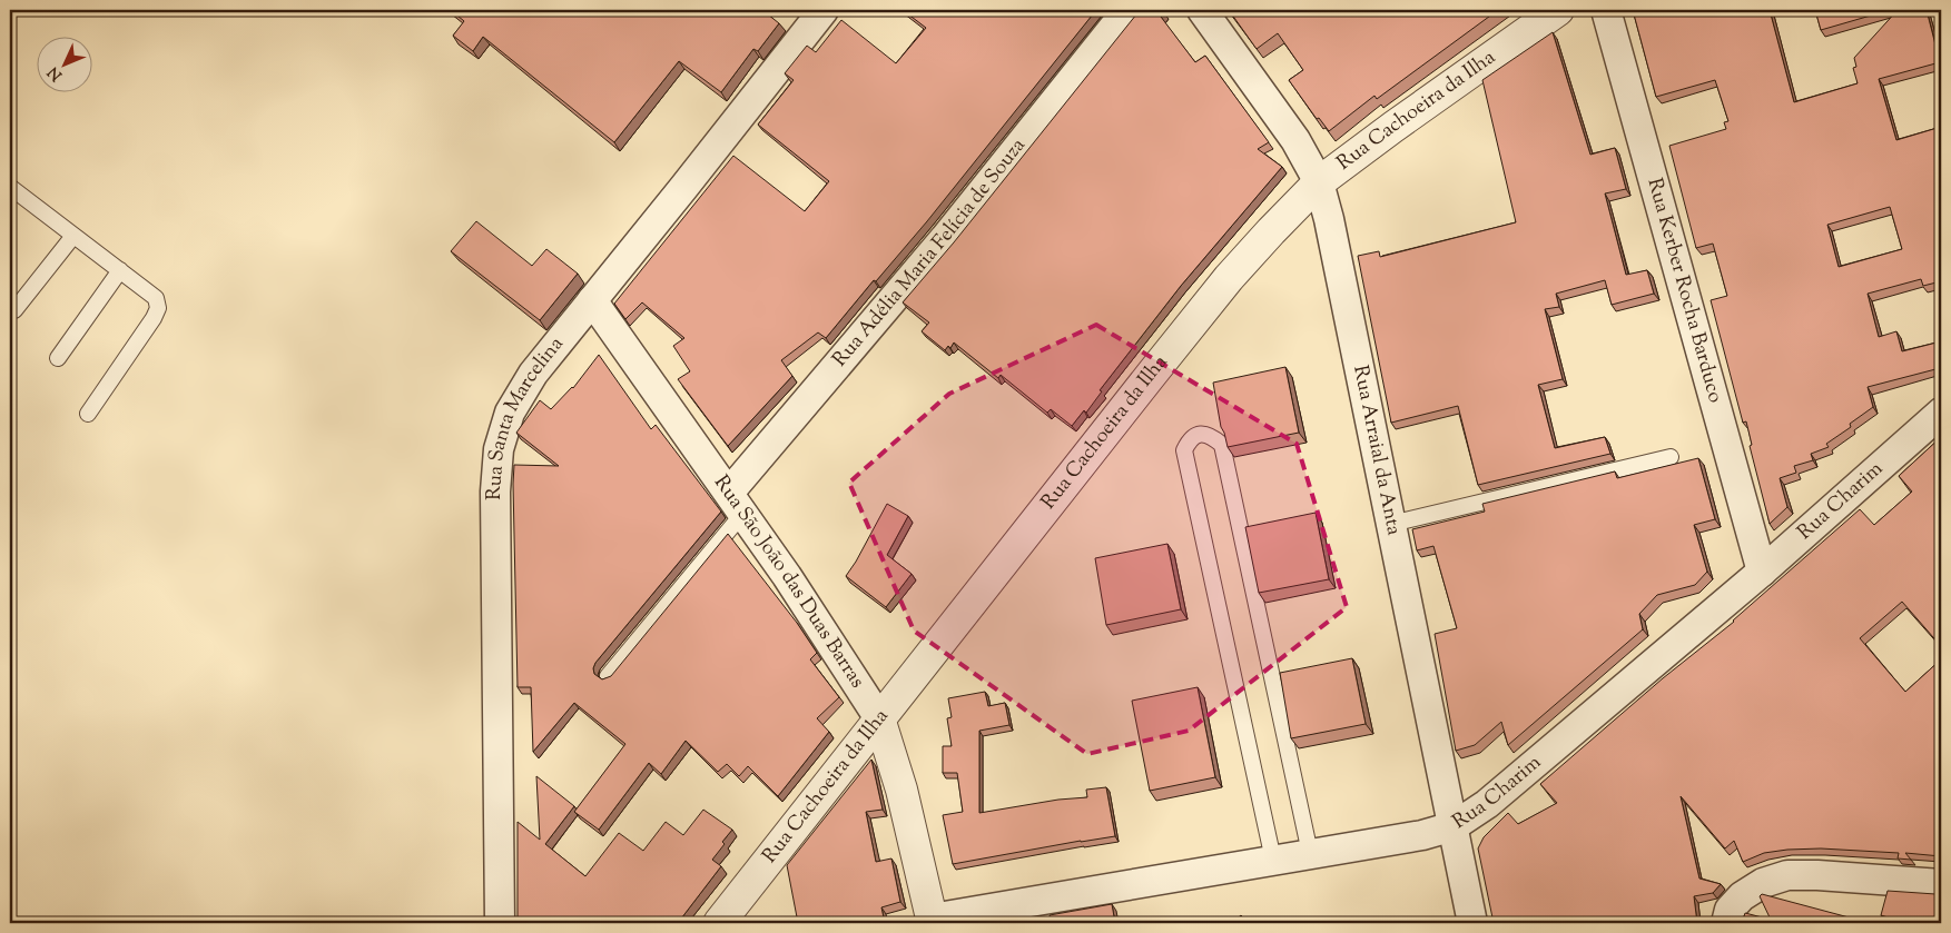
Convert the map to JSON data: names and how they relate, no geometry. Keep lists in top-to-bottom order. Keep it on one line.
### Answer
{"streets":{"street":["Rua Cachoeira da Ilha","Rua Adélia Maria Felícia de Souza","Rua Kerber Rocha Barduco","Rua Santa Marcelina","Rua Arraial da Anta","Rua Charim","Rua São João das Duas Barras"]},"crossings":[["Rua Cachoeira da Ilha","Rua Arraial da Anta"],["Rua Cachoeira da Ilha","Rua São João das Duas Barras"],["Rua Adélia Maria Felícia de Souza","Rua São João das Duas Barras"],["Rua Kerber Rocha Barduco","Rua Charim"],["Rua Santa Marcelina","Rua São João das Duas Barras"],["Rua Arraial da Anta","Rua Charim"],["Rua Charim","Rua São João das Duas Barras"]],"north":"bottom left"}
